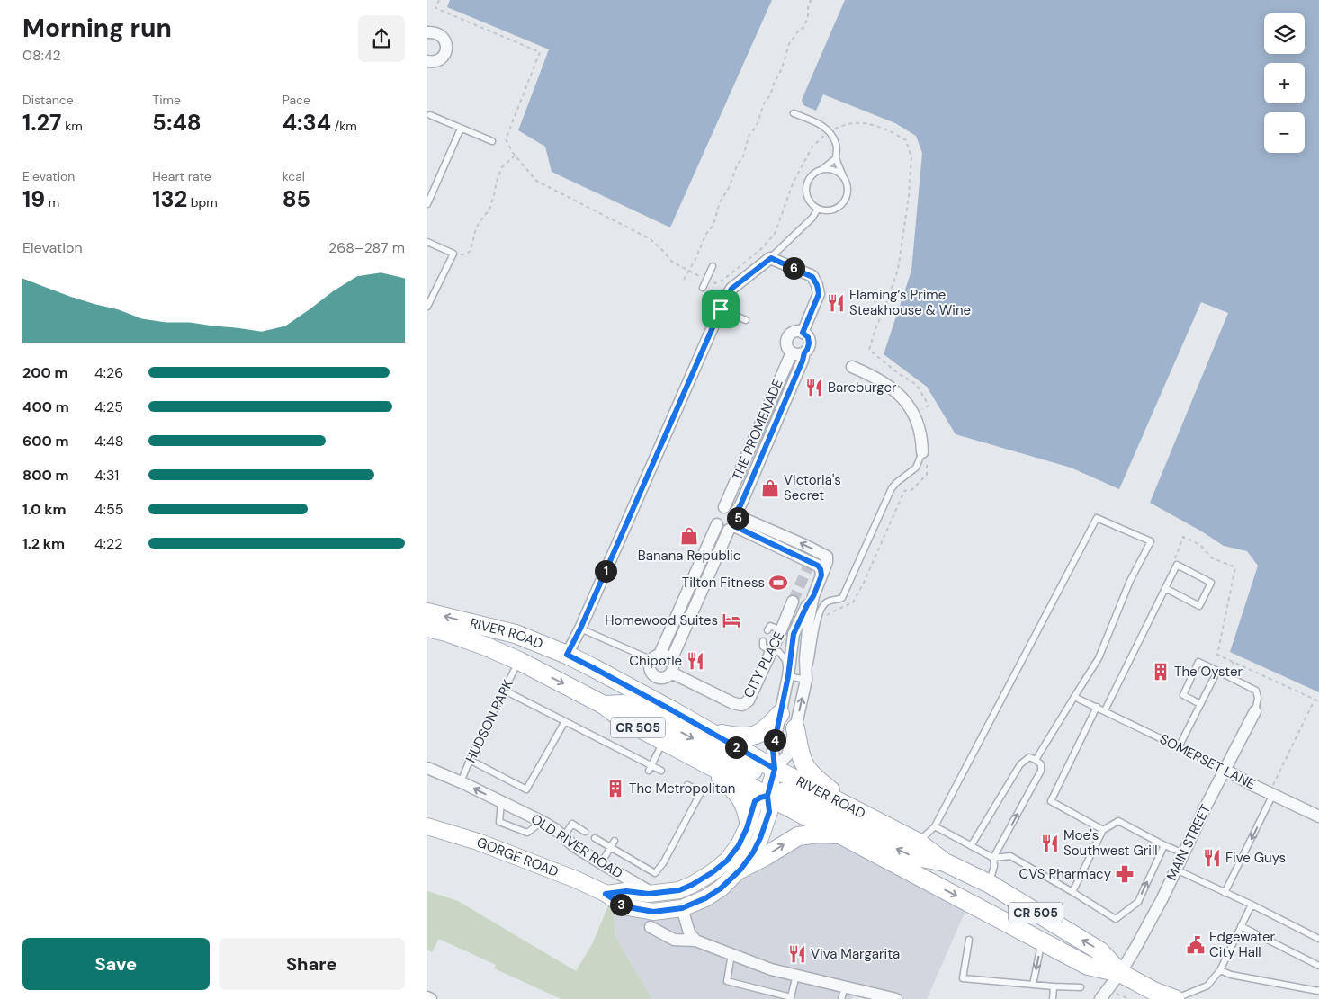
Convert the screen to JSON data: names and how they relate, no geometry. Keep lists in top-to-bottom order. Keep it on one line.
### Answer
{"streets":{"main road":["RIVER ROAD","CR 505","GORGE ROAD"],"street":["THE PROMENADE","CITY PLACE","SOMERSET LANE","MAIN STREET","OLD RIVER ROAD"],"lane":["HUDSON PARK"]},"crossings":[["THE PROMENADE","CITY PLACE"],["RIVER ROAD","CITY PLACE"],["RIVER ROAD","HUDSON PARK"],["RIVER ROAD","MAIN STREET"],["RIVER ROAD","GORGE ROAD"],["CITY PLACE","GORGE ROAD"],["HUDSON PARK","OLD RIVER ROAD"],["SOMERSET LANE","MAIN STREET"]],"places":{"restaurant":["Flaming’s Prime Steakhouse & Wine","Bareburger","Chipotle","Moe's Southwest Grill","Five Guys","Viva Margarita"],"shop":["Victoria's Secret","Banana Republic"],"sports":["Tilton Fitness"],"hotel":["Homewood Suites"],"building":["The Oyster","The Metropolitan"],"pharmacy":["CVS Pharmacy"],"public building":["Edgewater City Hall"]},"page":{"heading":["Morning run","08:42"],"map_buttons":["+","−"],"stats":[["Distance","1.27 km"],["Time","5:48"],["Pace","4:34 /km"],["Elevation","19 m"],["Heart rate","132 bpm"],["kcal","85"]],"chart":["Elevation","268–287 m"],"pins":["6","5","1","4","2","3"],"list":[{"name":"200 m","note":"4:26"},{"name":"400 m","note":"4:25"},{"name":"600 m","note":"4:48"},{"name":"800 m","note":"4:31"},{"name":"1.0 km","note":"4:55"},{"name":"1.2 km","note":"4:22"}],"buttons":["Save","Share"]}}
